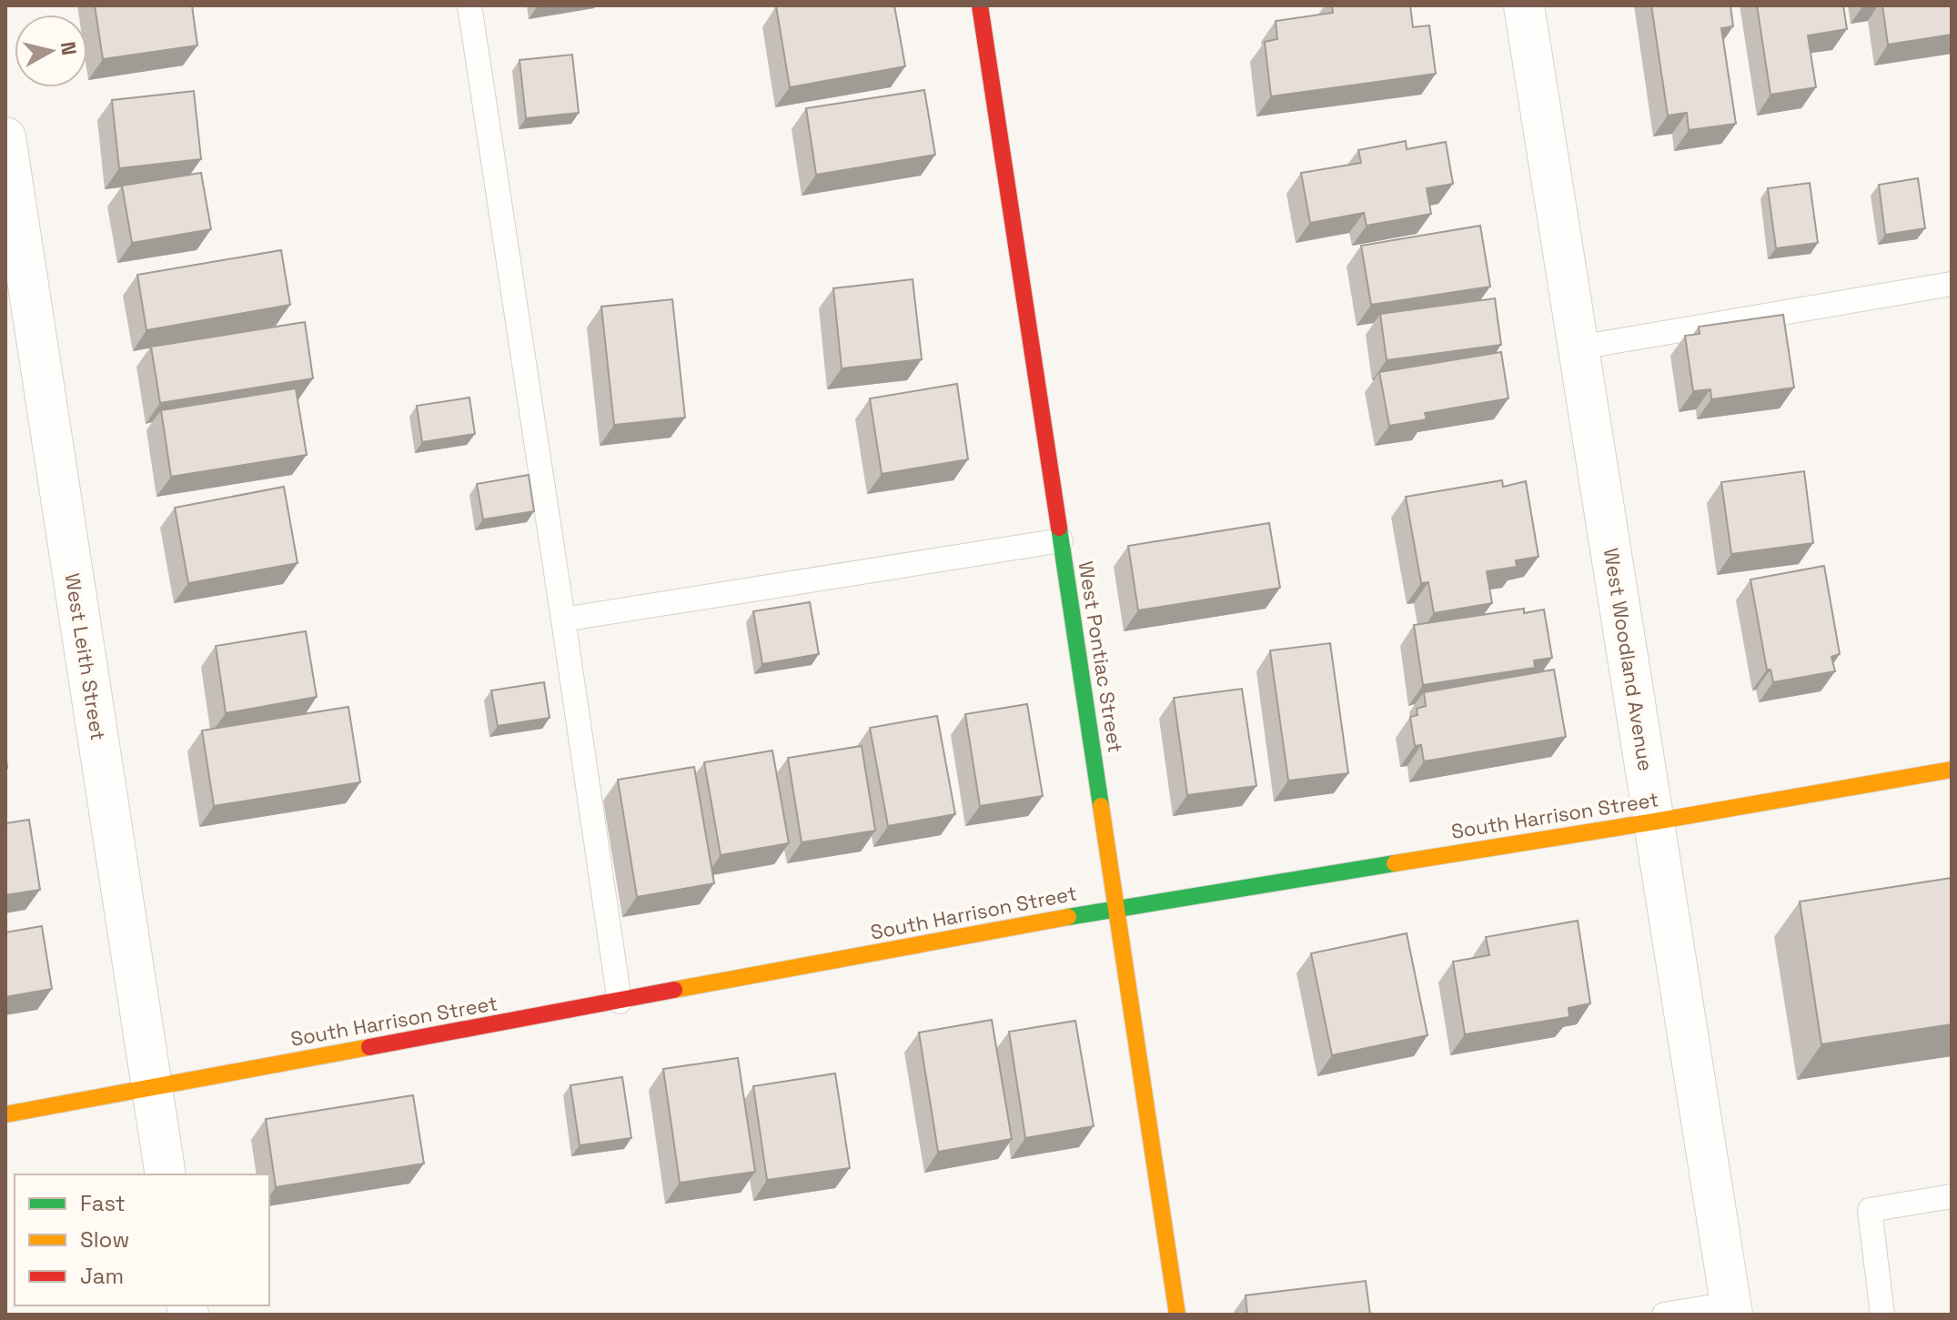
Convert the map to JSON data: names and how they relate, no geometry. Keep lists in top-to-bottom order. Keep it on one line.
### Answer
{"streets":{"street":["West Leith Street","West Pontiac Street","West Woodland Avenue","South Harrison Street"]},"crossings":[["West Leith Street","South Harrison Street"],["West Pontiac Street","South Harrison Street"],["West Woodland Avenue","South Harrison Street"]],"legend":["Fast","Slow","Jam"],"north":"right"}
